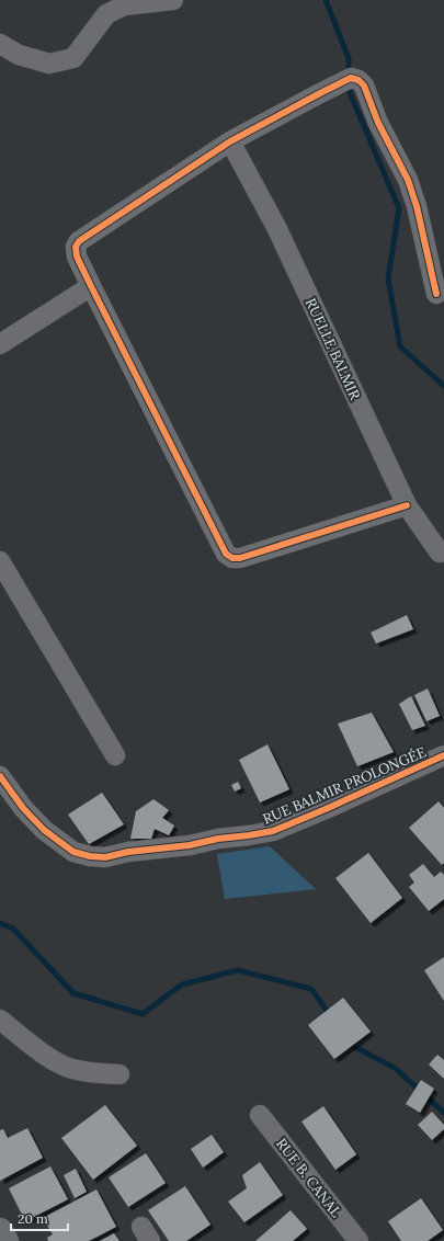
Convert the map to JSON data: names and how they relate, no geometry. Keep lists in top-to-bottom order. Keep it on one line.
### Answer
{"streets":{"street":["RUELLE BALMIR","RUE BALMIR PROLONGÉE","RUE B. CANAL"]},"scale_bar":"20 m"}
